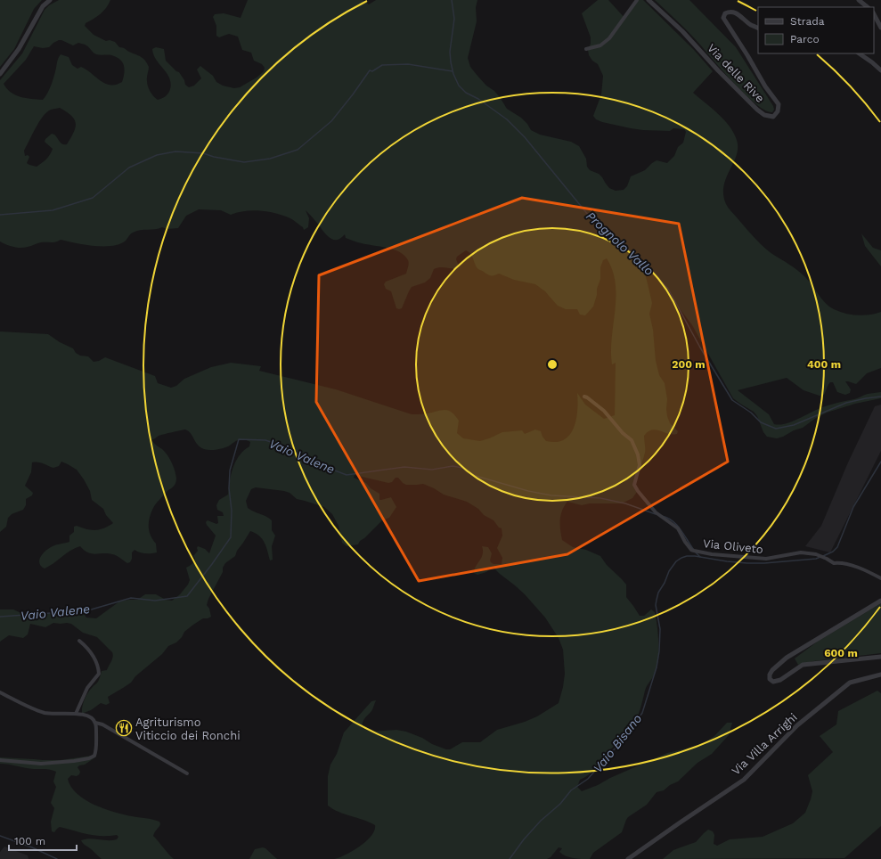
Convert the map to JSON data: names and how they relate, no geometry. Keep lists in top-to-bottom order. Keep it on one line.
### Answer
{"streets":{"street":["Via delle Rive","Via Oliveto","Via Villa Arrighi"]},"water":["Prognolo Vallo","Vaio Valene","Vaio Bisano"],"places":{"restaurant":["Agriturismo Viticcio dei Ronchi"]},"legend":["Strada","Parco"],"scale_bar":"100 m","rings":["200 m","400 m","600 m"]}
